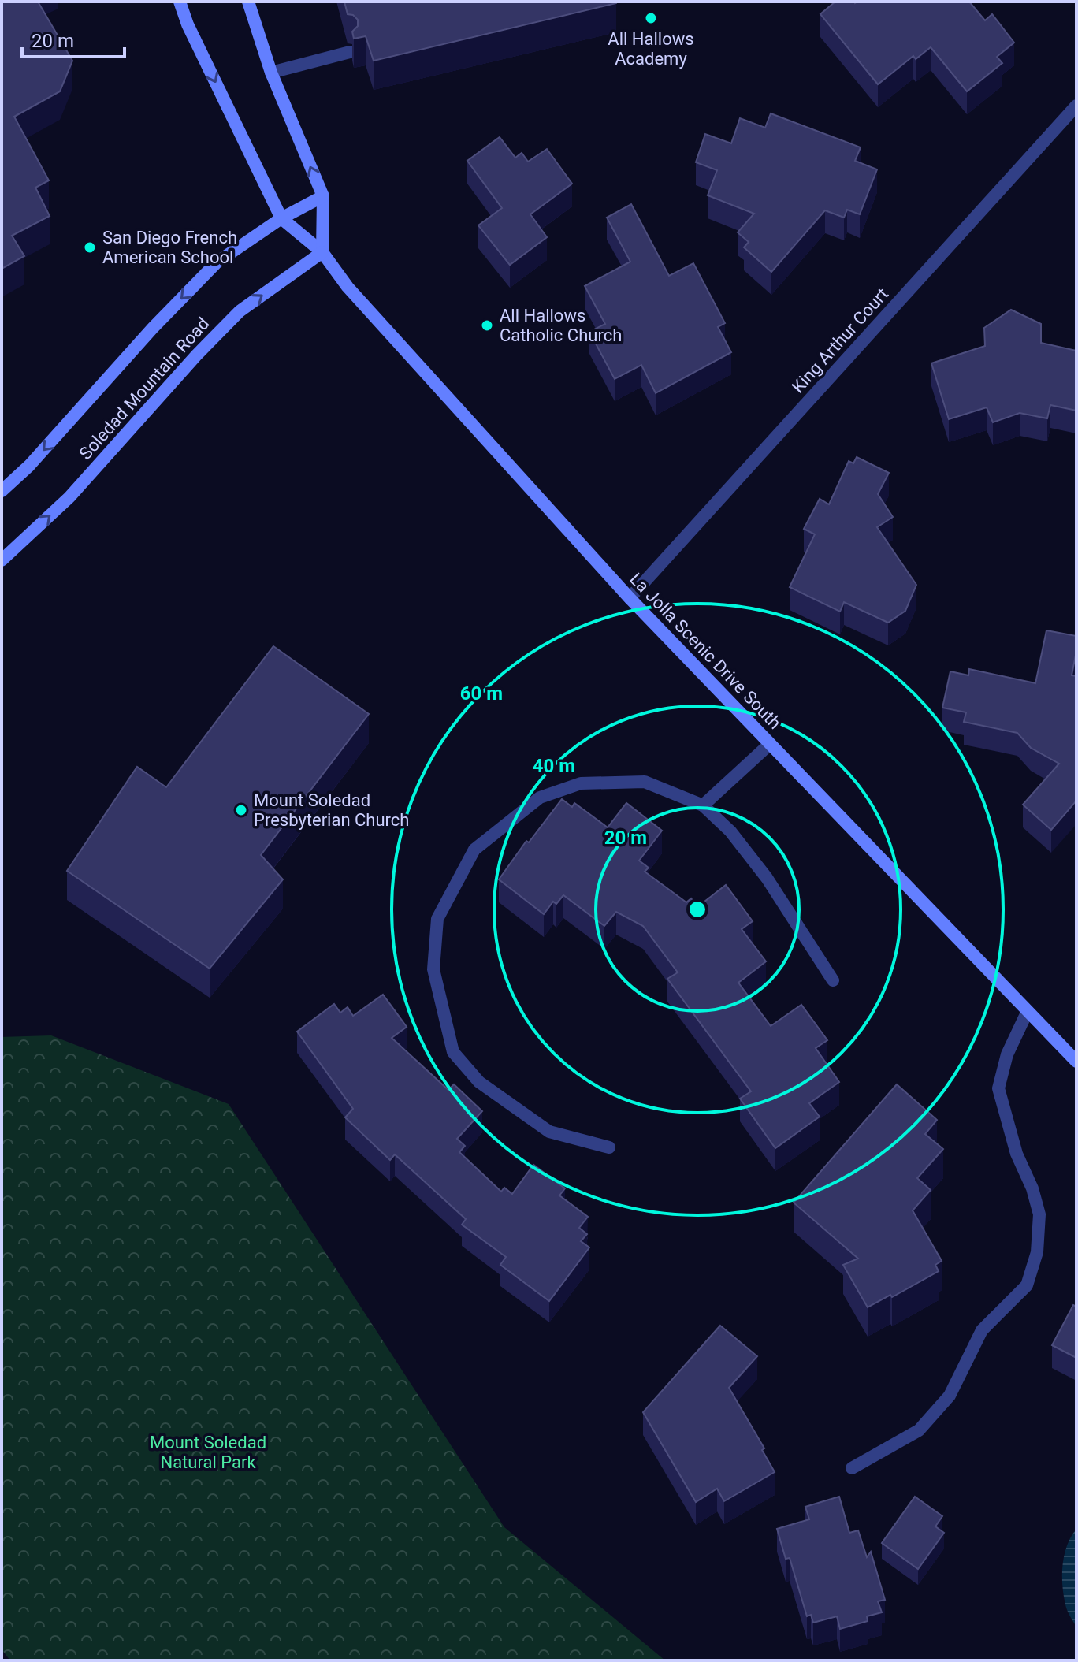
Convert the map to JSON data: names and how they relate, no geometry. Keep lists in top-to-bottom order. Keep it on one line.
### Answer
{"streets":{"main road":["Soledad Mountain Road","La Jolla Scenic Drive South"],"street":["King Arthur Court"]},"crossings":[["King Arthur Court","La Jolla Scenic Drive South"],["Soledad Mountain Road","La Jolla Scenic Drive South"]],"parks":["Mount Soledad Natural Park"],"places":["All Hallows Academy","San Diego French American School","All Hallows Catholic Church","Mount Soledad Presbyterian Church"],"scale_bar":"20 m","rings":["60 m","40 m","20 m"]}
